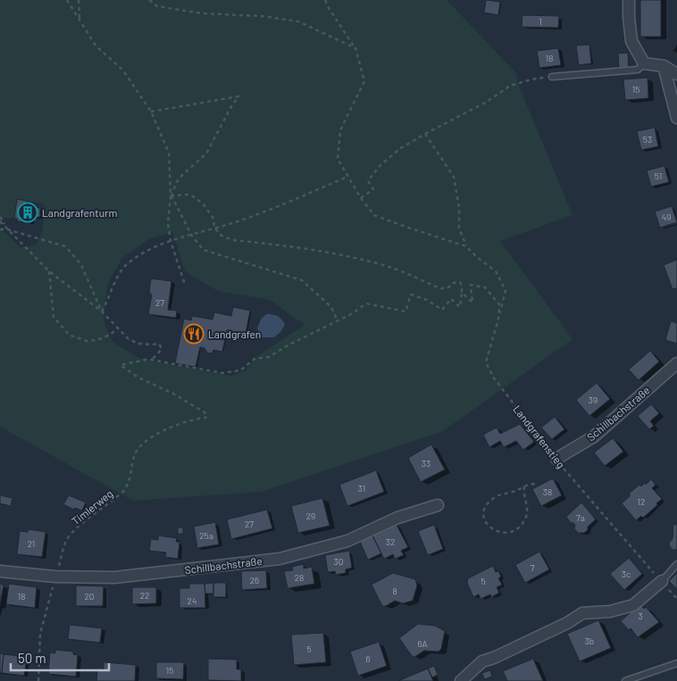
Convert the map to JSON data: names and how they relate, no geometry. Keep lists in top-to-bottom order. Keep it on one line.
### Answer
{"streets":{"street":["Schillbachstraße"],"path":["Landgrafenstieg","Timlerweg"]},"crossings":[["Schillbachstraße","Landgrafenstieg"],["Schillbachstraße","Timlerweg"]],"places":{"building":["Landgrafenturm"],"restaurant":["Landgrafen"]},"house_numbers":["1","18","15","53","51","49","27","39","33","31","38","12","29","7a","27","25a","32","21","30","7","3c","28","26","5","8","22","18","20","24","3","3b","6A","5","6","15"],"scale_bar":"50 m"}
